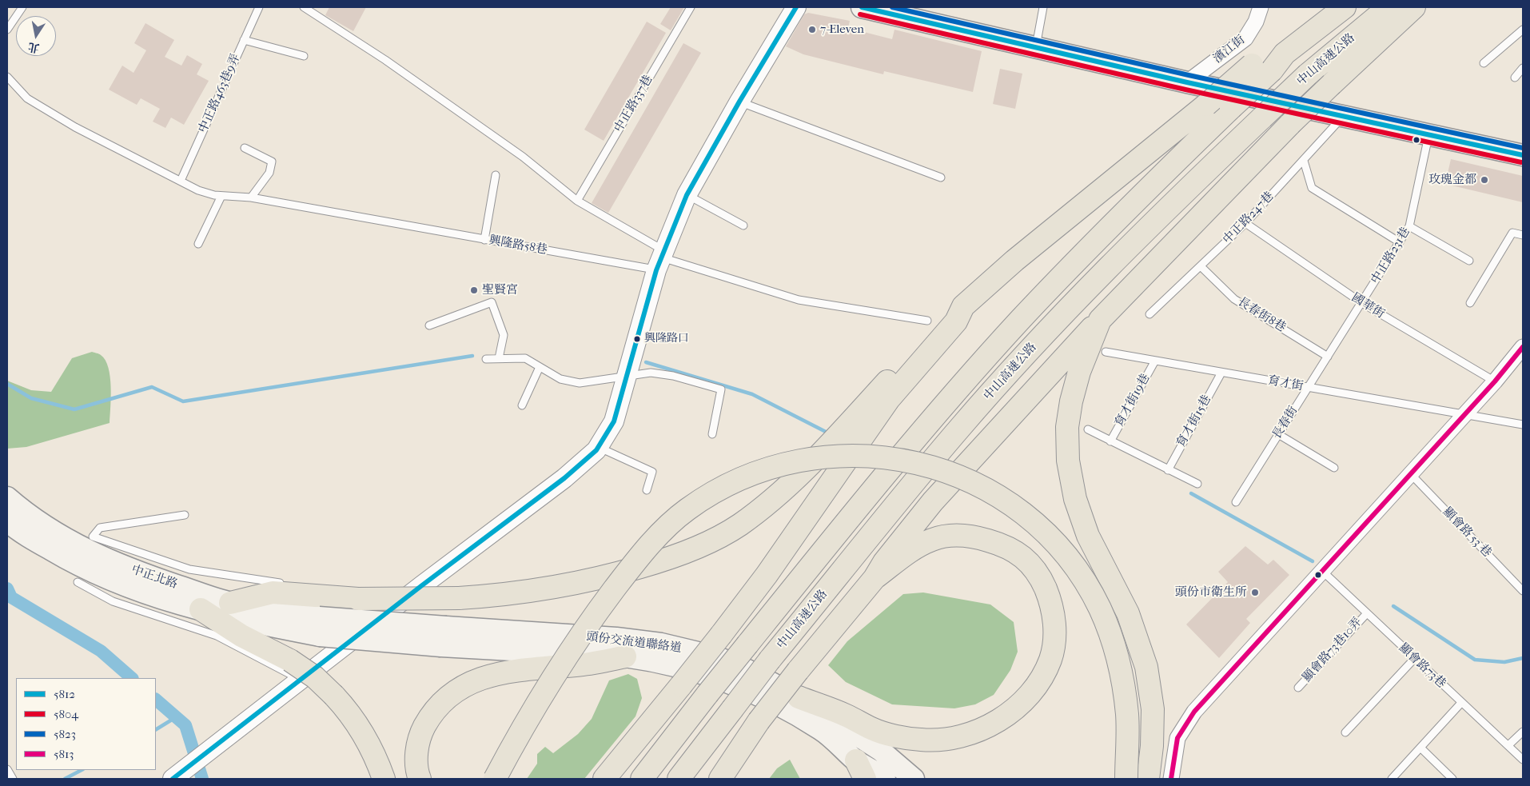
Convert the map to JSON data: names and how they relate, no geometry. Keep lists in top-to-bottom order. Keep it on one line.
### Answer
{"streets":{"highway":["中山高速公路"],"main road":["中正北路","頭份交流道聯絡道"],"street":["濱江街"],"lane":["中正路463巷9弄","中正路337巷","中正路247巷","興隆路58巷","中正路231巷","國華街","長春街8巷","育才街","育才街19巷","育才街15巷","長春街","顯會路 53 巷","顯會路73巷10弄","顯會路73巷"]},"crossings":[["中正路463巷9弄","興隆路58巷"],["中正路247巷","國華街"],["中正路247巷","長春街8巷"],["中正路231巷","國華街"],["中正路231巷","長春街"],["國華街","長春街"],["長春街8巷","長春街"],["育才街","育才街19巷"],["育才街","育才街15巷"],["育才街","長春街"],["中正北路","頭份交流道聯絡道"],["顯會路73巷10弄","顯會路73巷"]],"places":["7-Eleven","玫瑰金都","聖賢宮","興隆路口","頭份市衛生所"],"lines":["transit line 5812","transit line 5823","transit line 5804","transit line 5813"],"legend":["5812","5804","5823","5813"],"north":"bottom"}
